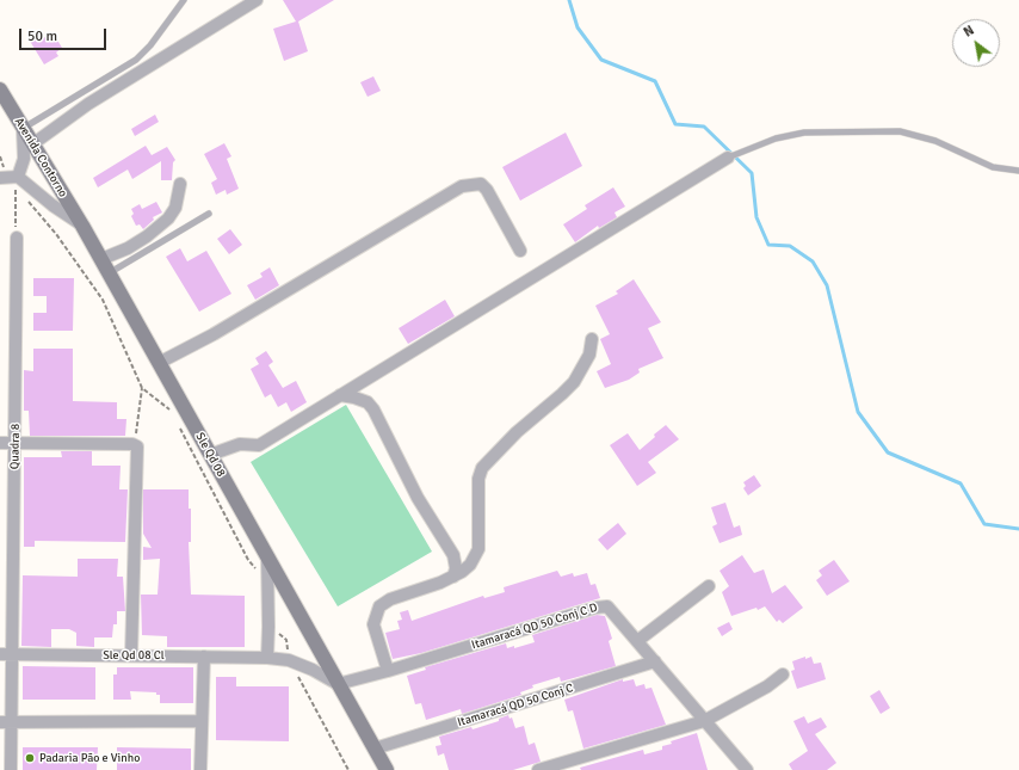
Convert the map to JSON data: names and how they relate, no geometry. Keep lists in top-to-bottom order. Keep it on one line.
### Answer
{"streets":{"street":["Avenida Contorno","Quadra 8","Sle Qd 08","Itamaracá QD 50 Conj C D","Sle Qd 08 Cl","Itamaracá QD 50 Conj C"]},"crossings":[["Avenida Contorno","Sle Qd 08"],["Quadra 8","Sle Qd 08 Cl"],["Sle Qd 08","Itamaracá QD 50 Conj C D"],["Itamaracá QD 50 Conj C D","Itamaracá QD 50 Conj C"]],"places":["Padaria Pão e Vinho"],"scale_bar":"50 m","north":"top left"}
